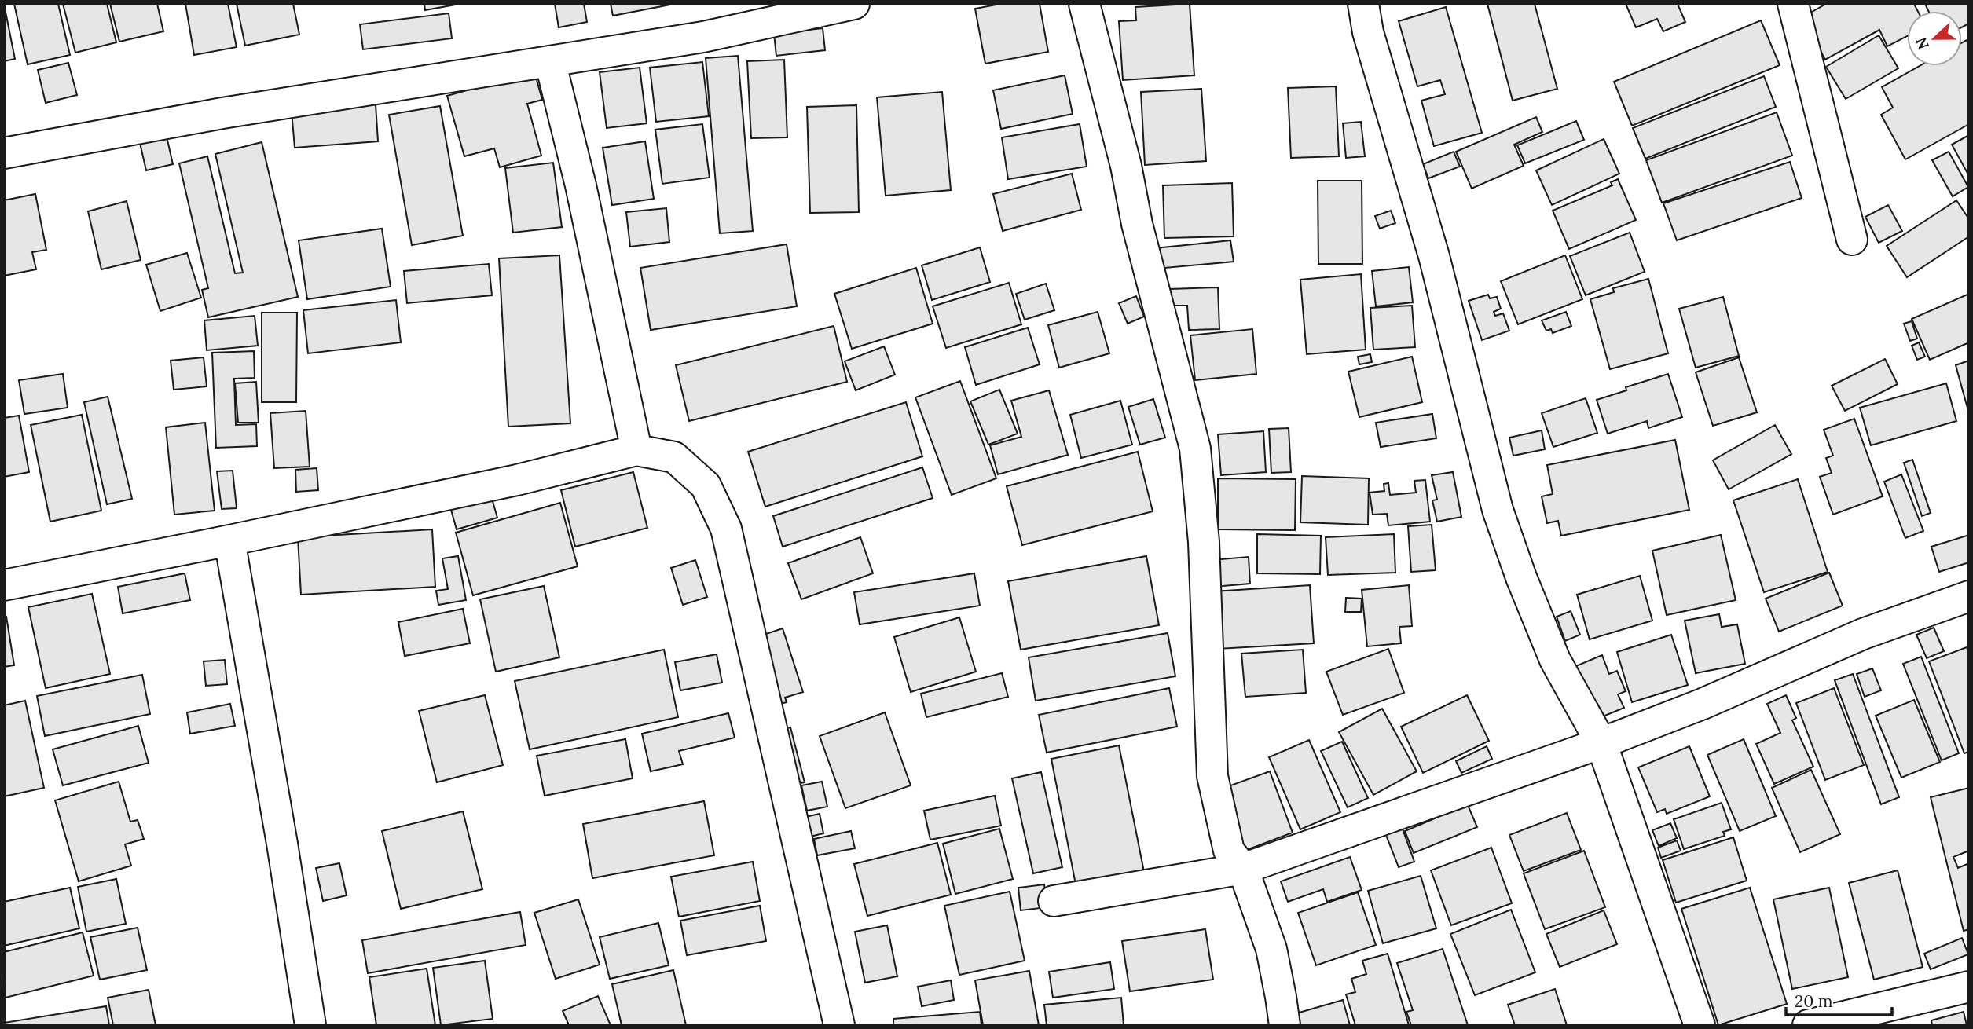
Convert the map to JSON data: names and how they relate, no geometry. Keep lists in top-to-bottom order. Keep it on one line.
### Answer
{"scale_bar":"20 m","north":"left"}
